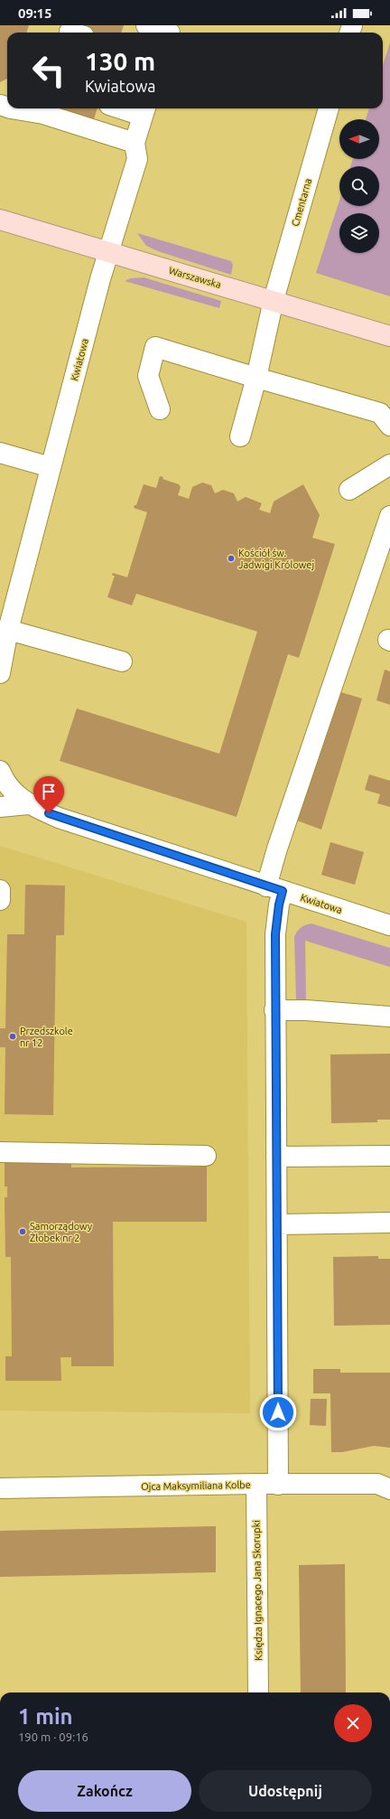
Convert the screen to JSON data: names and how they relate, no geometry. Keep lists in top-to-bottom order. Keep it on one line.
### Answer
{"streets":{"main road":["Warszawska"],"street":["Cmentarna","Kwiatowa","Ojca Maksymiliana Kolbe","Księdza Ignacego Jana Skorupki"]},"crossings":[["Cmentarna","Warszawska"],["Warszawska","Kwiatowa"],["Ojca Maksymiliana Kolbe","Księdza Ignacego Jana Skorupki"]],"places":["Kościół św. Jadwigi Królowej","Przedszkole nr 12","Samorządowy Żłobek nr 2"],"north":"left","page":{"status":"09:15","turn":["130 m","Kwiatowa"],"heading":["1 min","190 m · 09:16"],"buttons":["Zakończ","Udostępnij"]}}
